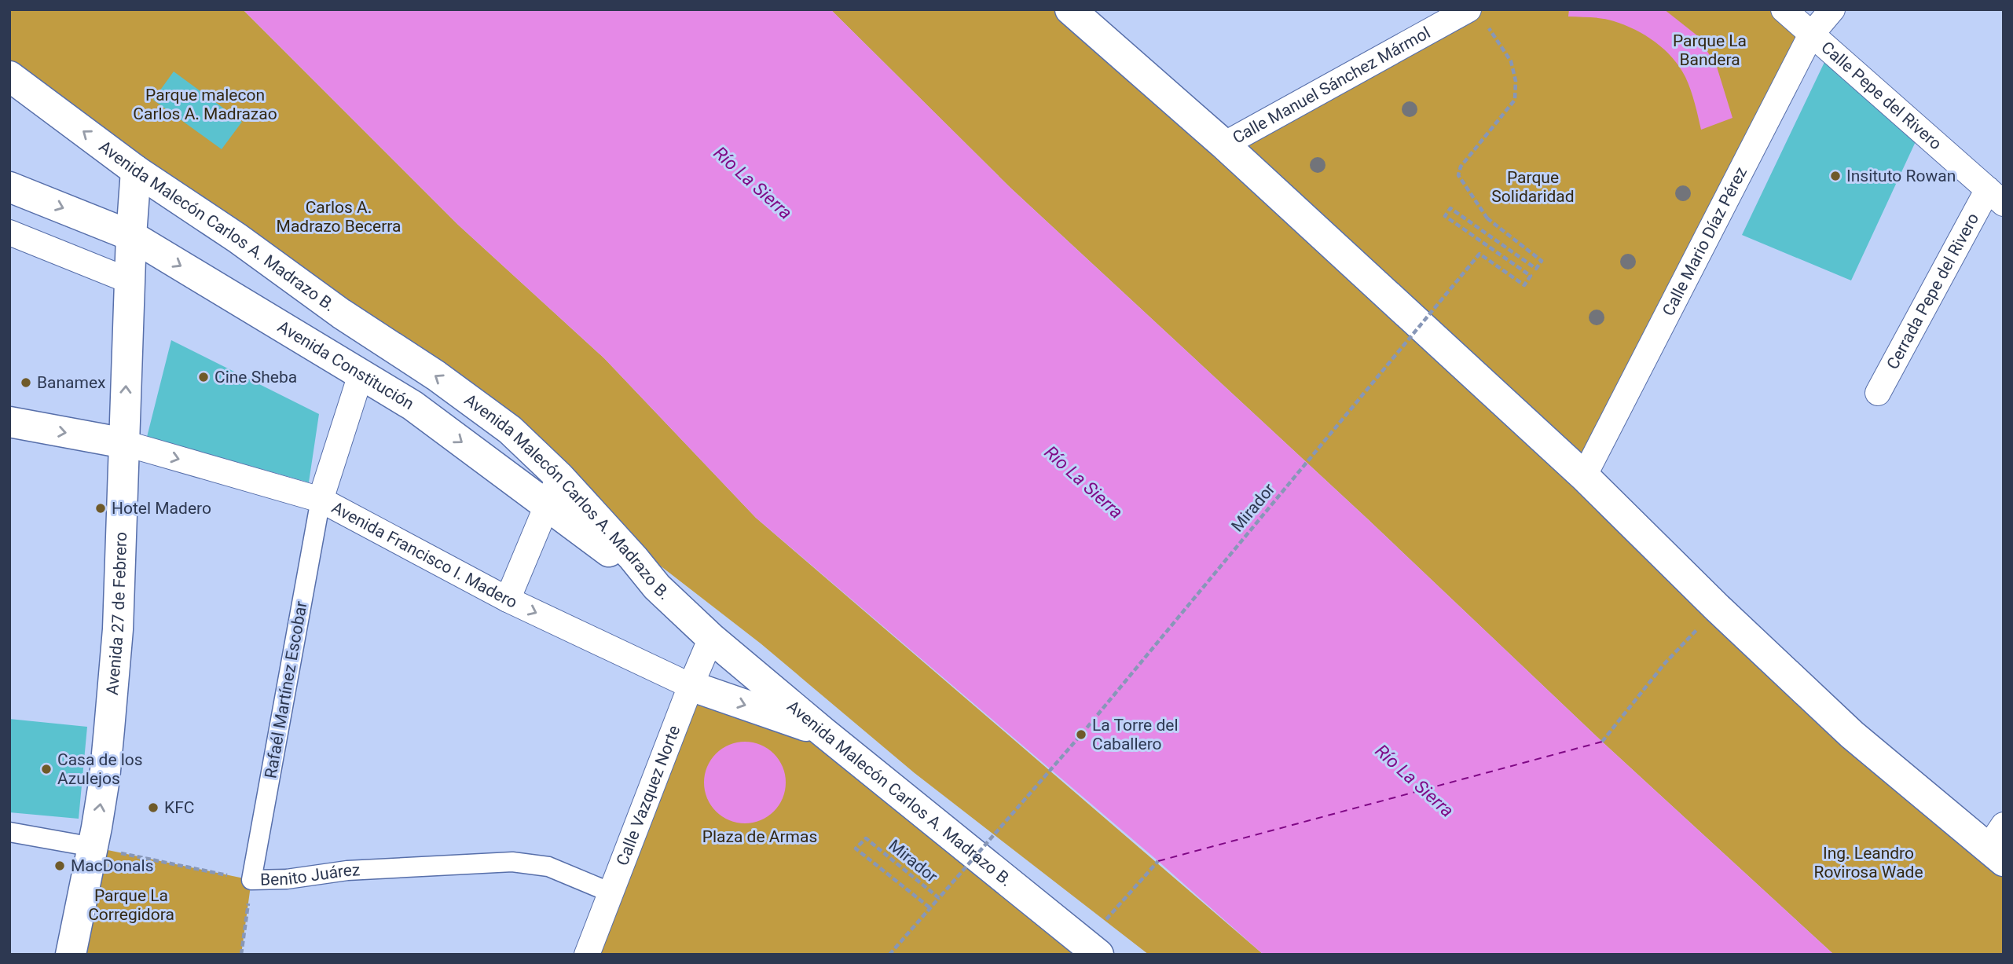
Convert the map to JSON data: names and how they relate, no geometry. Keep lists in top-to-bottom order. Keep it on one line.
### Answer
{"streets":{"main road":["Avenida Malecón Carlos A. Madrazo B.","Avenida Constitución","Avenida Francisco I. Madero","Avenida 27 de Febrero"],"street":["Calle Manuel Sánchez Mármol","Calle Pepe del Rivero","Calle Mario Díaz Pérez","Cerrada Pepe del Rivero","Rafaél Martínez Escobar","Calle Vazquez Norte","Benito Juárez"],"path":["Mirador"]},"crossings":[["Calle Pepe del Rivero","Calle Mario Díaz Pérez"],["Calle Pepe del Rivero","Cerrada Pepe del Rivero"],["Avenida Malecón Carlos A. Madrazo B.","Avenida Constitución"],["Avenida Malecón Carlos A. Madrazo B.","Avenida Francisco I. Madero"],["Avenida Malecón Carlos A. Madrazo B.","Avenida 27 de Febrero"],["Avenida Malecón Carlos A. Madrazo B.","Calle Vazquez Norte"],["Avenida Constitución","Avenida 27 de Febrero"],["Avenida Francisco I. Madero","Avenida 27 de Febrero"],["Avenida Francisco I. Madero","Rafaél Martínez Escobar"],["Avenida Francisco I. Madero","Calle Vazquez Norte"],["Avenida 27 de Febrero","Benito Juárez"],["Rafaél Martínez Escobar","Benito Juárez"],["Calle Vazquez Norte","Benito Juárez"]],"one_way":["Avenida Malecón Carlos A. Madrazo B.","Avenida Constitución","Avenida Francisco I. Madero","Avenida 27 de Febrero"],"water":["Río La Sierra"],"parks":["Parque La Bandera","Parque malecon Carlos A. Madrazao","Parque Solidaridad","Carlos A. Madrazo Becerra","Plaza de Armas","Ing. Leandro Rovirosa Wade","Parque La Corregidora"],"places":["Insituto Rowan","Cine Sheba","Banamex","Hotel Madero","La Torre del Caballero","Casa de los Azulejos","KFC","MacDonals"]}
